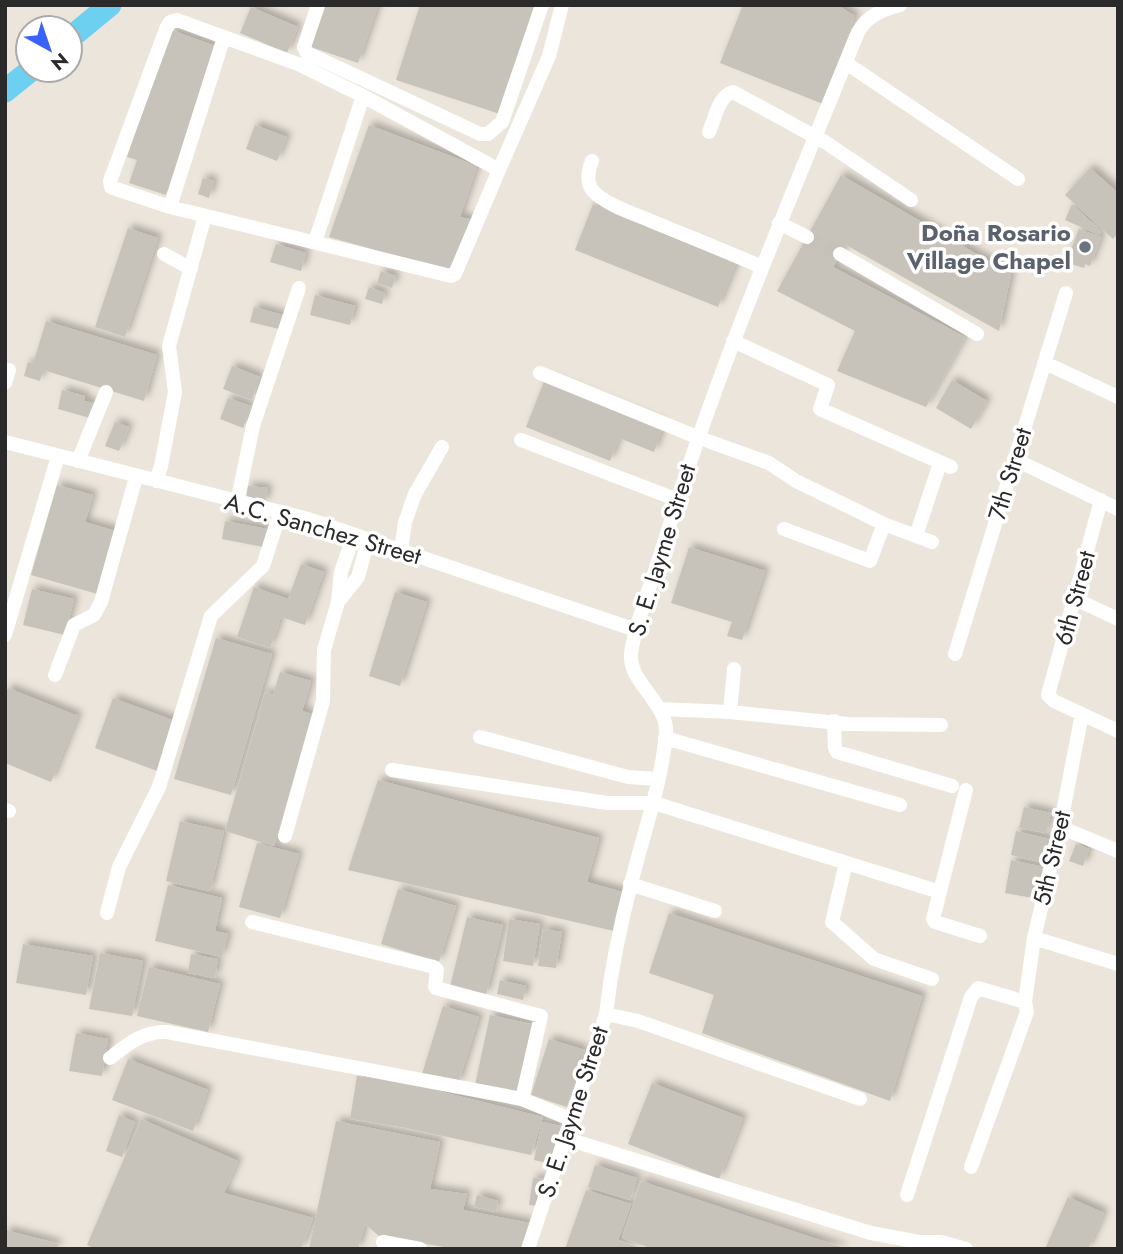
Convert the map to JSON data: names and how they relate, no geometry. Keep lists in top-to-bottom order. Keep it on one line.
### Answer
{"streets":{"street":["7th Street","A.C. Sanchez Street","S. E. Jayme Street","6th Street","5th Street"]},"crossings":[["A.C. Sanchez Street","S. E. Jayme Street"],["6th Street","5th Street"]],"places":["Doña Rosario Village Chapel"],"north":"bottom right"}
